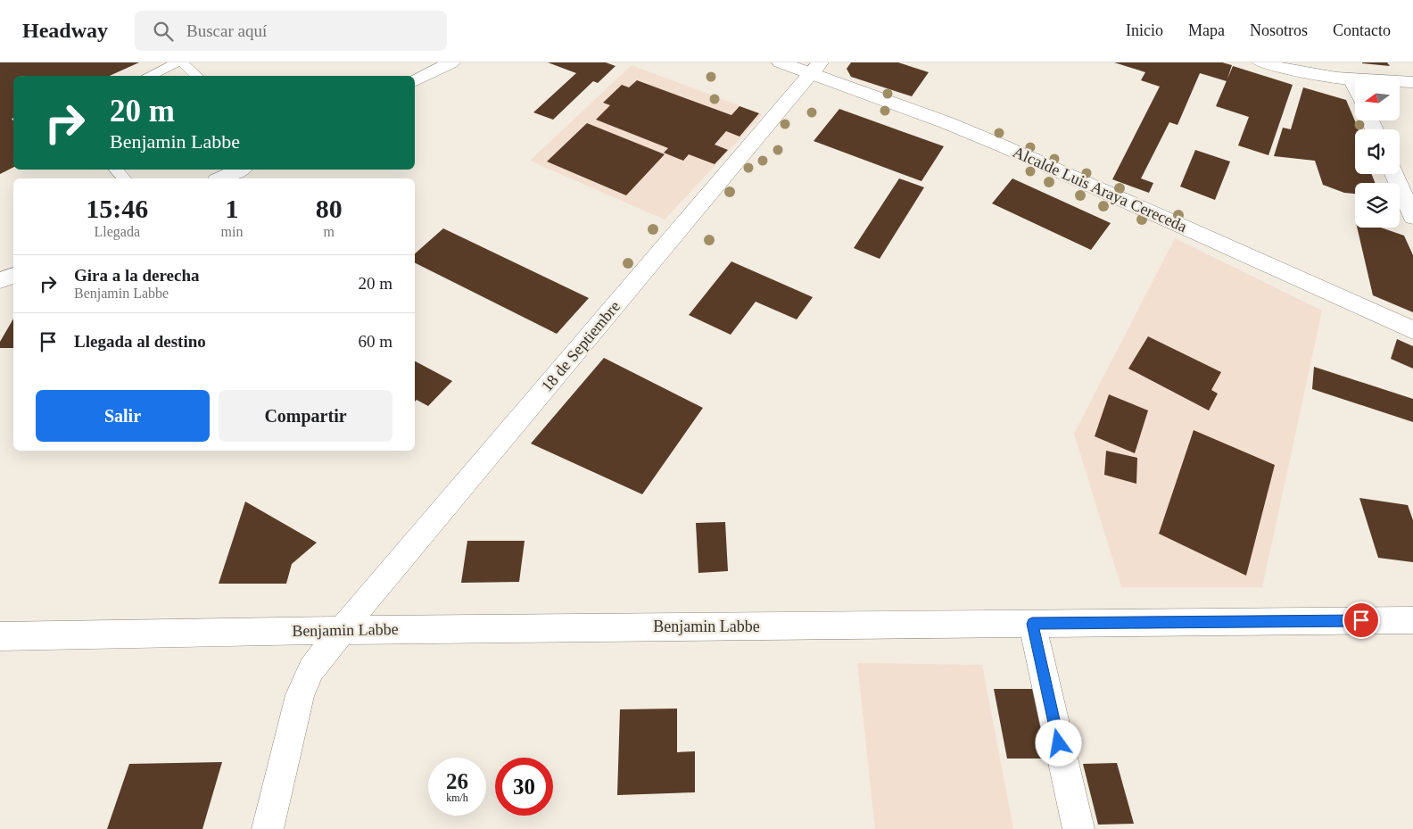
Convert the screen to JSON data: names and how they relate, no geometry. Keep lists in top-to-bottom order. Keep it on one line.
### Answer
{"streets":{"street":["Alcalde Luis Araya Cereceda","18 de Septiembre","Benjamin Labbe"]},"crossings":[["Alcalde Luis Araya Cereceda","18 de Septiembre"],["18 de Septiembre","Benjamin Labbe"]],"north":"left","page":{"header":"Headway","search":"Buscar aquí","nav":["Inicio","Mapa","Nosotros","Contacto"],"turn":["20 m","Benjamin Labbe"],"eta":["15:46","Llegada","1","min","80","m"],"list":[{"name":"Gira a la derecha","note":"Benjamin Labbe","value":"20 m"},{"name":"Llegada al destino","value":"60 m"}],"buttons":["Salir","Compartir"],"speed":"26 km/h","limit":"30"}}
